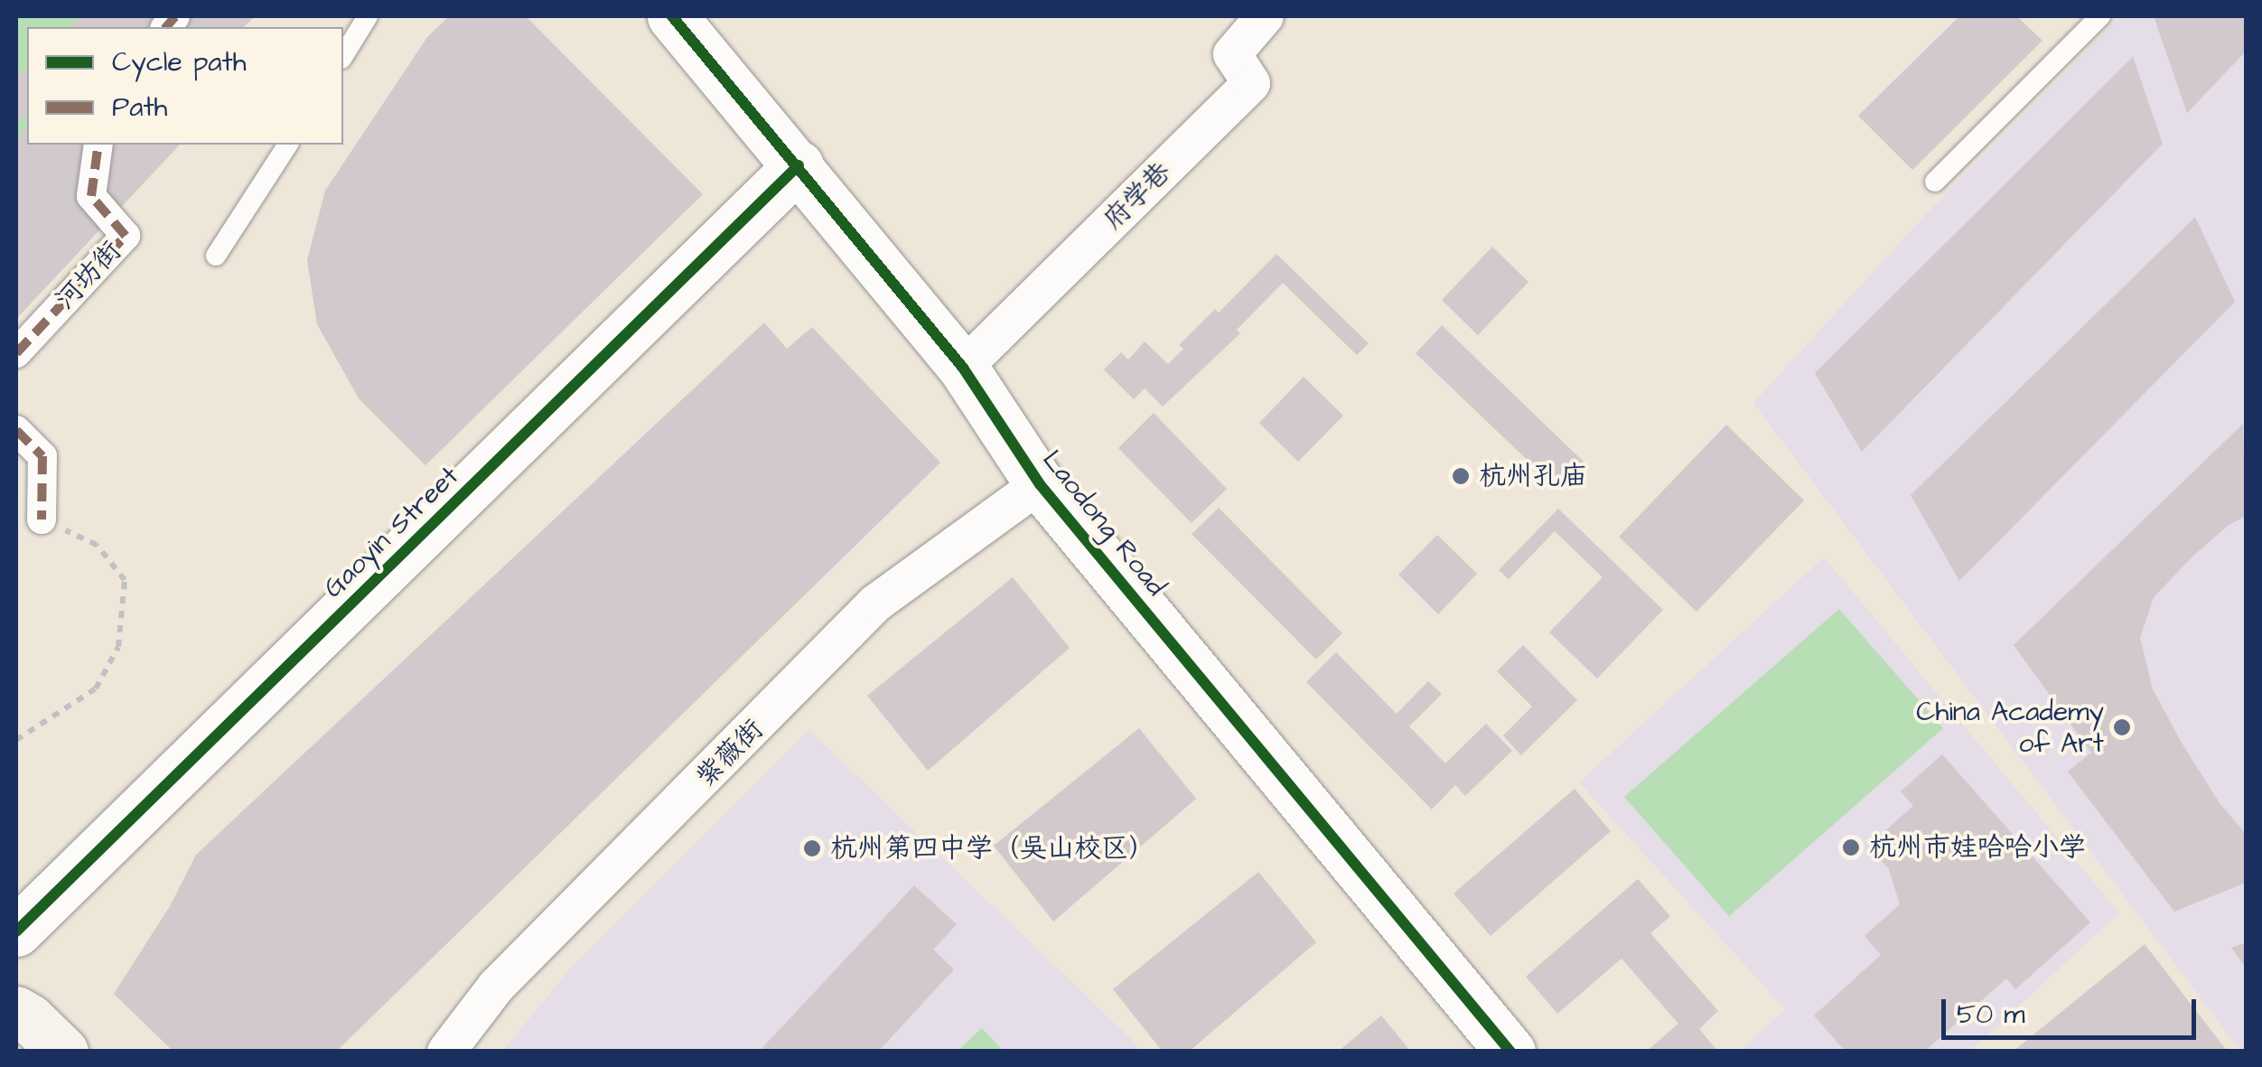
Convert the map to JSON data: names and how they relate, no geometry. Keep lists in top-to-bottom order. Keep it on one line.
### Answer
{"streets":{"street":["府学巷","河坊街","Laodong Road","Gaoyin Street","紫薇街"]},"crossings":[["府学巷","Laodong Road"],["Laodong Road","Gaoyin Street"],["Laodong Road","紫薇街"]],"places":["杭州孔庙","China Academy of Art","杭州市娃哈哈小学","杭州第四中学（吴山校区）"],"legend":["Cycle path","Path"],"scale_bar":"50 m"}
